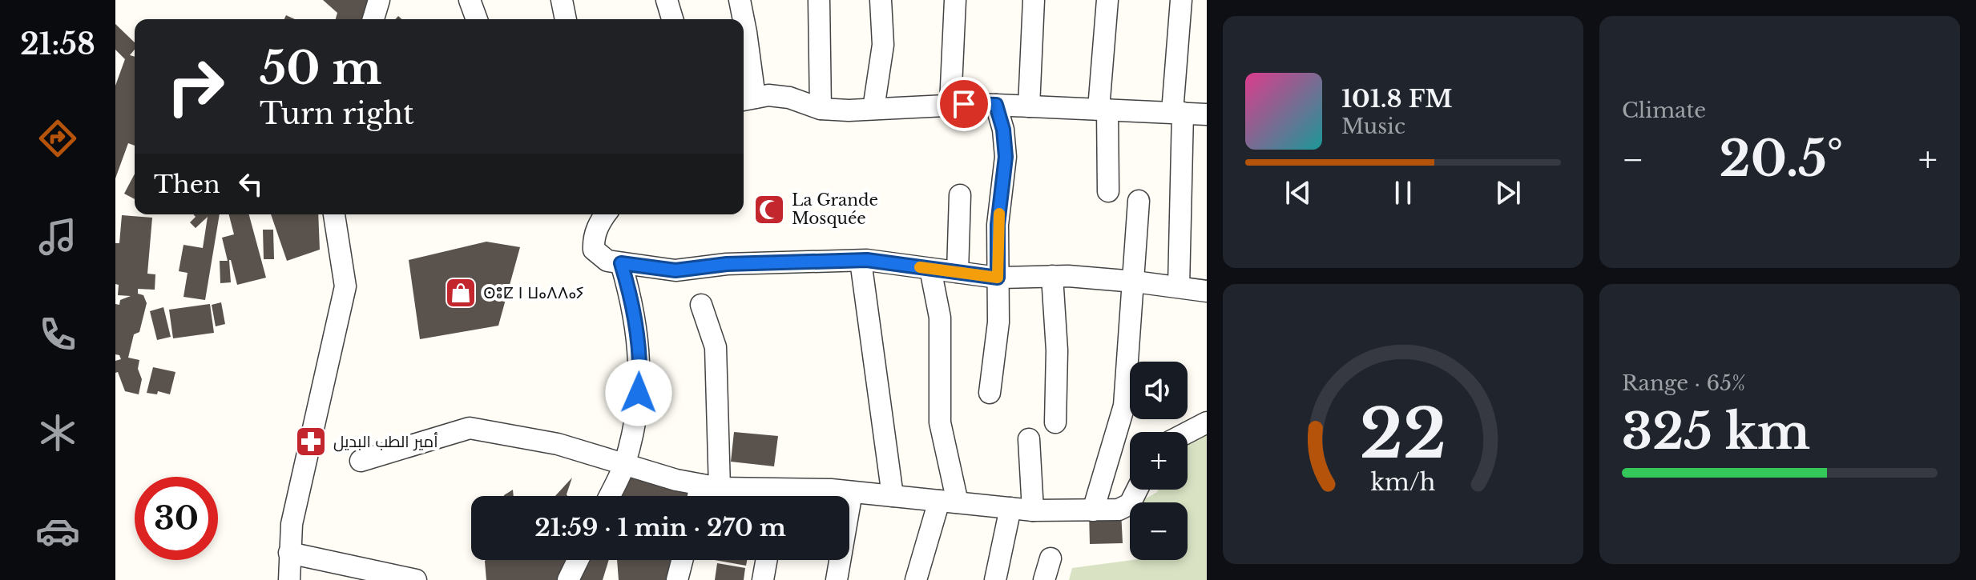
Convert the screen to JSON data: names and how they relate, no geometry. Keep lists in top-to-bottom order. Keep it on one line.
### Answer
{"places":{"mosque":["La Grande Mosquée"],"shop":["ⵙⵓⵇ ⵏ ⵡⴰⴷⴷⴰⵢ"],"pharmacy":["أمير الطب البديل"]},"page":{"tabs":"21:58","tile":["Climate",["Range · 65%","325 km"]],"turn":["50 m","Turn right"],"song":["101.8 FM","Music"],"heat":["−","20.5°","+"],"then":"Then","map_buttons":["+","−"],"limit":"30","trip":"21:59 · 1 min · 270 m","gauge":["22","km/h"]}}
